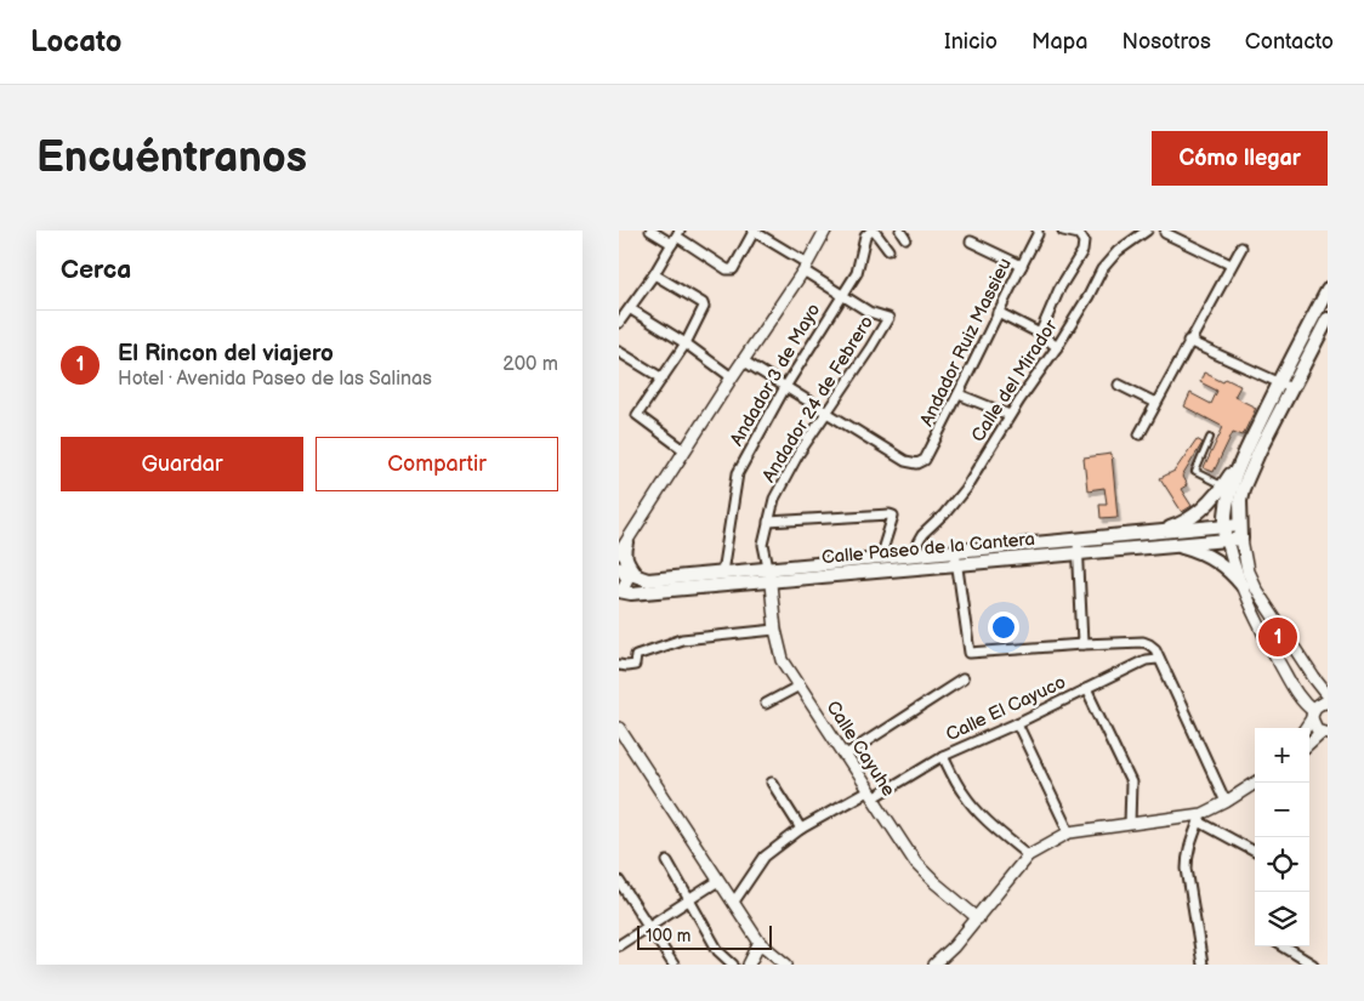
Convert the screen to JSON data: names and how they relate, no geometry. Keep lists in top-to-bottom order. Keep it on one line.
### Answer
{"streets":{"main road":["Calle Paseo de la Cantera"],"street":["Andador Ruiz Massieu","Andador 3 de Mayo","Calle del Mirador","Andador 24 de Febrero","Calle El Cayuco","Calle Cayuhe"]},"crossings":[["Andador Ruiz Massieu","Andador 24 de Febrero"],["Andador 3 de Mayo","Andador 24 de Febrero"],["Andador 3 de Mayo","Calle Paseo de la Cantera"],["Calle del Mirador","Calle Paseo de la Cantera"],["Andador 24 de Febrero","Calle Paseo de la Cantera"],["Andador 24 de Febrero","Calle Cayuhe"],["Calle Paseo de la Cantera","Calle Cayuhe"],["Calle El Cayuco","Calle Cayuhe"]],"scale_bar":"100 m","page":{"header":"Locato","nav":["Inicio","Mapa","Nosotros","Contacto"],"buttons":["Cómo llegar",["Guardar","Compartir"]],"title":"Encuéntranos","heading":"Cerca","list":[{"mark":"1","name":"El Rincon del viajero","note":"Hotel · Avenida Paseo de las Salinas","value":"200 m"}],"pins":"1","map_buttons":["+","−"],"scale":"100 m"}}
